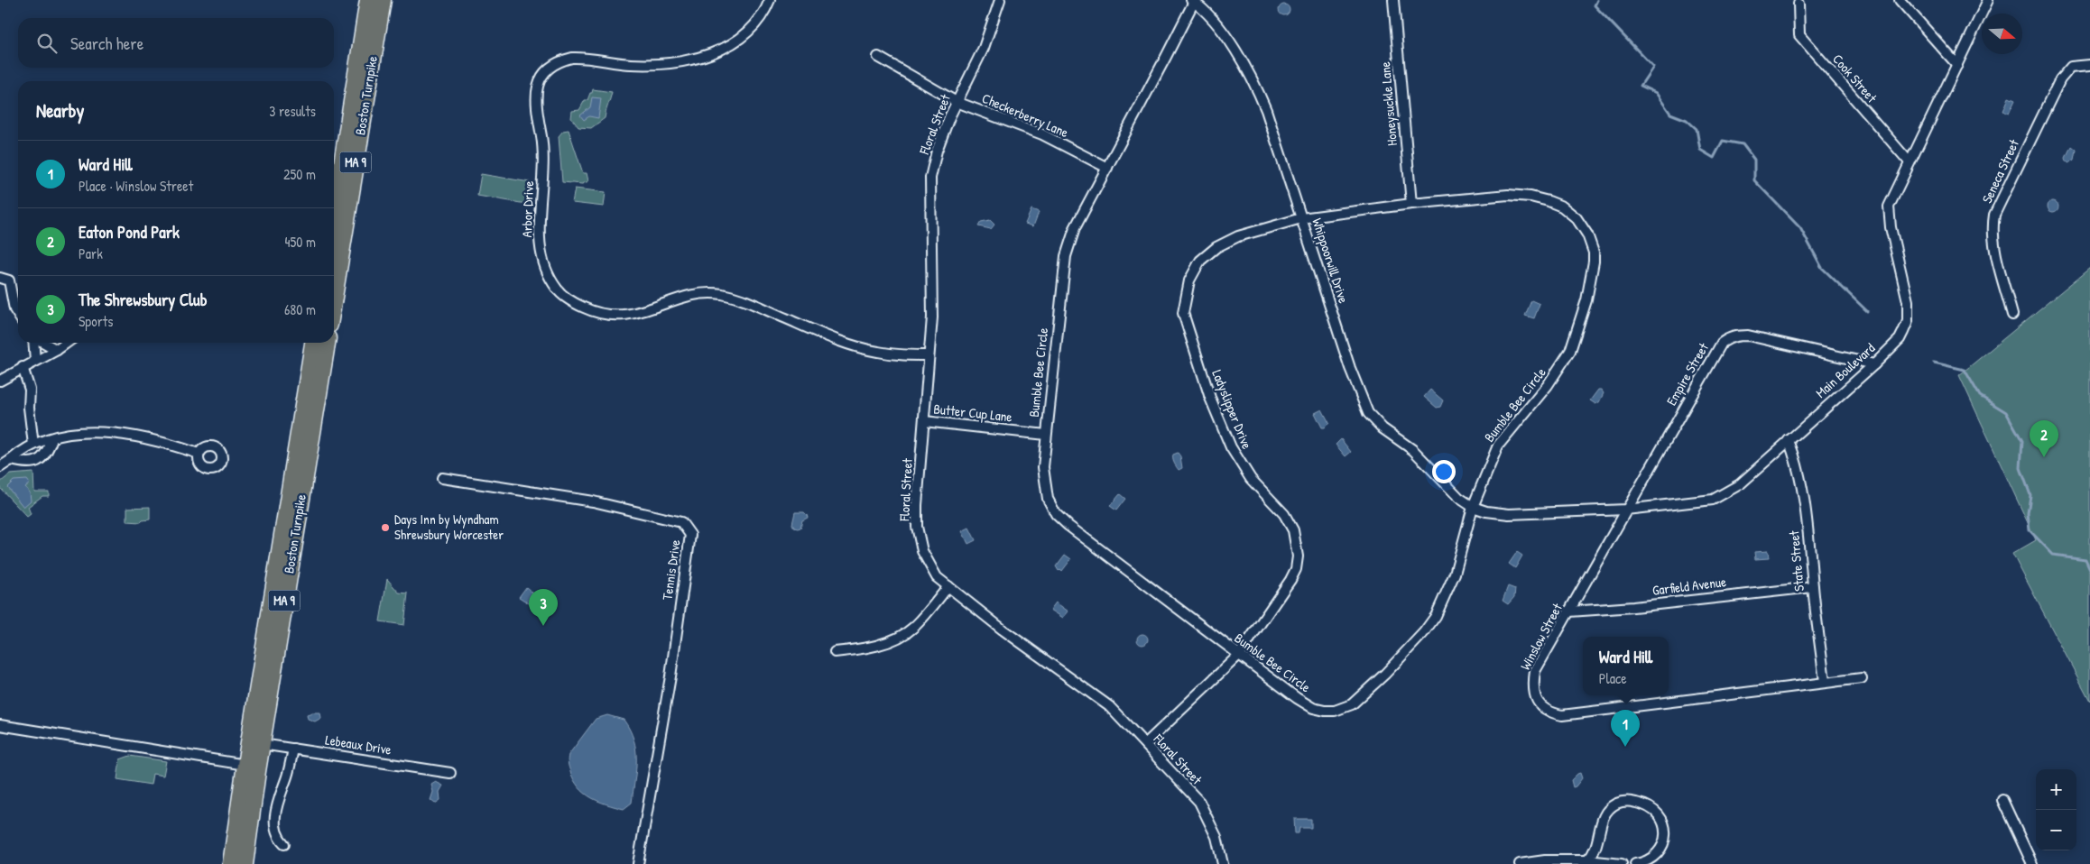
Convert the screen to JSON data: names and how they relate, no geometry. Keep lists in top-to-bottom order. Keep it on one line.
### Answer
{"streets":{"highway":["Boston Turnpike","MA 9"],"street":["Cook Street","Honeysuckle Lane","Checkerberry Lane","Floral Street","Seneca Street","Arbor Drive","Whippoorwill Drive","Main Boulevard","Bumble Bee Circle","Empire Street","Ladyslipper Drive","Butter Cup Lane","State Street","Tennis Drive","Garfield Avenue","Winslow Street","Lebeaux Drive"]},"crossings":[["Cook Street","Main Boulevard"],["Boston Turnpike","Lebeaux Drive"],["Honeysuckle Lane","Bumble Bee Circle"],["Checkerberry Lane","Floral Street"],["Checkerberry Lane","Bumble Bee Circle"],["Floral Street","Arbor Drive"],["Floral Street","Ladyslipper Drive"],["Floral Street","Butter Cup Lane"],["Whippoorwill Drive","Main Boulevard"],["Whippoorwill Drive","Bumble Bee Circle"],["Whippoorwill Drive","Ladyslipper Drive"],["Main Boulevard","Bumble Bee Circle"],["Main Boulevard","Empire Street"],["Main Boulevard","State Street"],["Main Boulevard","Winslow Street"],["Bumble Bee Circle","Ladyslipper Drive"],["Bumble Bee Circle","Butter Cup Lane"],["Empire Street","Winslow Street"],["State Street","Garfield Avenue"],["State Street","Winslow Street"],["Garfield Avenue","Winslow Street"]],"places":["Days Inn by Wyndham Shrewsbury Worcester"],"north":"right","page":{"search":"Search here","heading":["Nearby","3 results"],"list":[{"mark":"1","name":"Ward Hill","note":"Place · Winslow Street","value":"250 m"},{"mark":"2","name":"Eaton Pond Park","note":"Park","value":"450 m"},{"mark":"3","name":"The Shrewsbury Club","note":"Sports","value":"680 m"}],"pins":["2","3","1"],"popup":["Ward Hill","Place"],"map_buttons":["+","−"]}}
